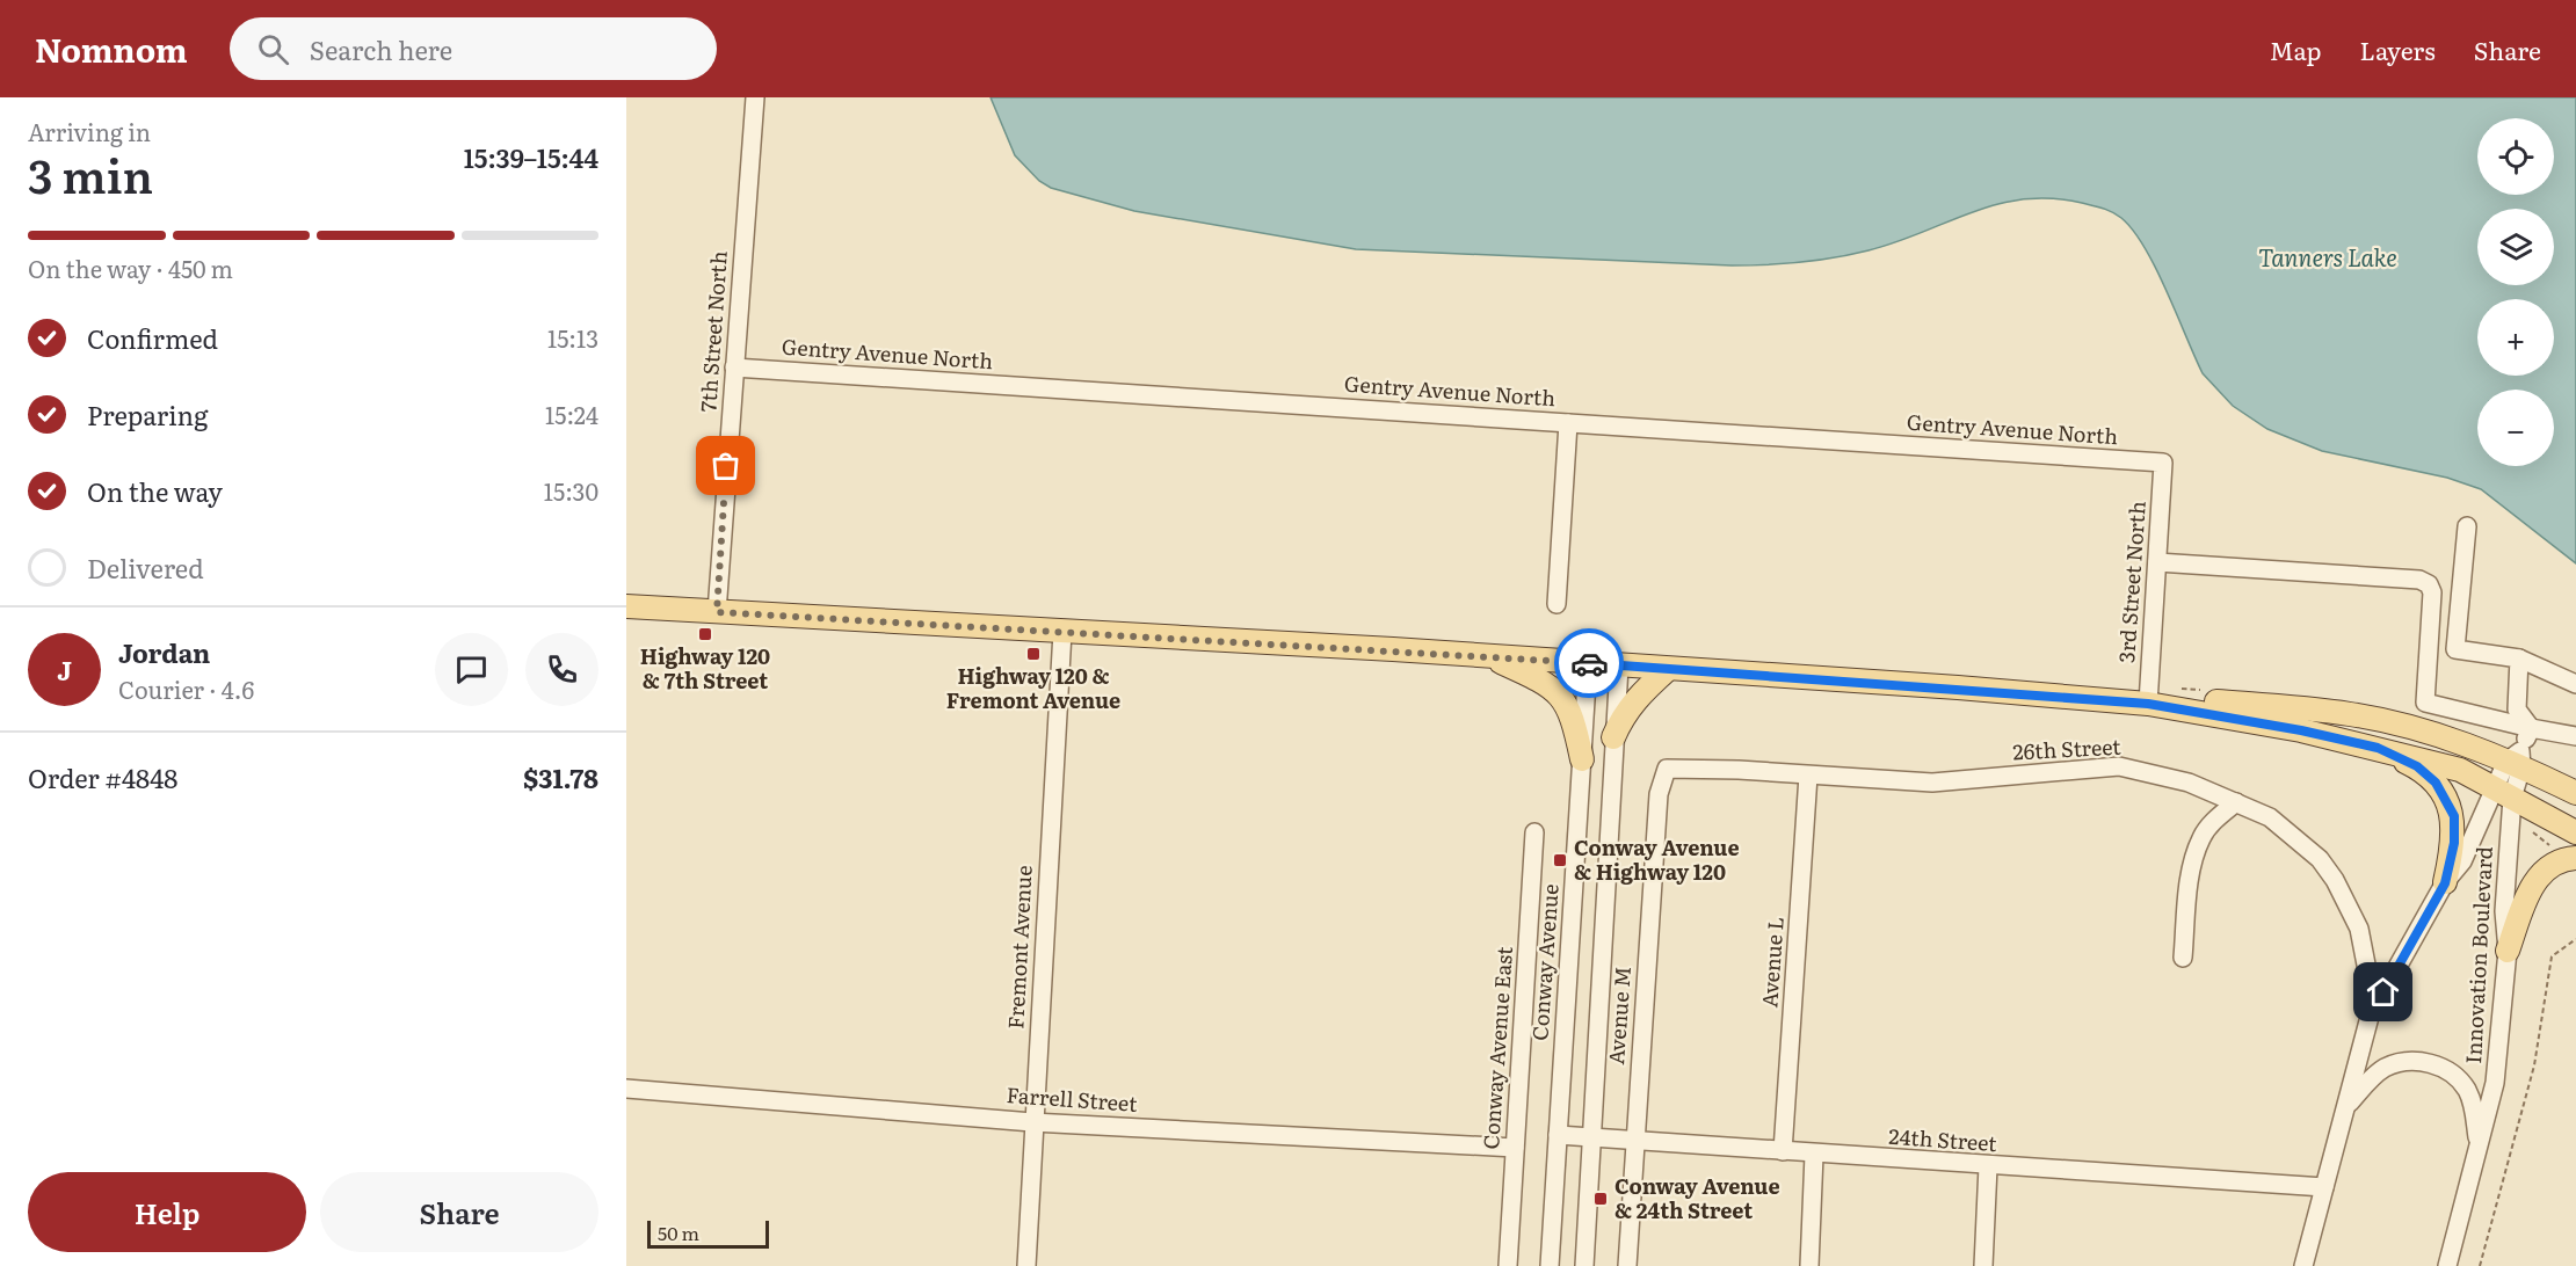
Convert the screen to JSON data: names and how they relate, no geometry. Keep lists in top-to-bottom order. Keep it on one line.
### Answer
{"streets":{"street":["7th Street North","Gentry Avenue North","3rd Street North","26th Street","Fremont Avenue","Innovation Boulevard","Conway Avenue","Avenue L","Avenue M","Conway Avenue East","Farrell Street","24th Street"]},"crossings":[["7th Street North","Gentry Avenue North"],["Gentry Avenue North","3rd Street North"],["26th Street","Innovation Boulevard"],["26th Street","Avenue L"],["26th Street","Avenue M"],["Fremont Avenue","Farrell Street"],["Innovation Boulevard","24th Street"],["Conway Avenue","24th Street"],["Avenue L","24th Street"],["Avenue M","24th Street"],["Conway Avenue East","Farrell Street"]],"water":["Tanners Lake"],"places":{"transit":["Highway 120 & 7th Street","Highway 120 & Fremont Avenue","Conway Avenue & Highway 120","Conway Avenue & 24th Street"]},"scale_bar":"50 m","page":{"header":"Nomnom","search":"Search here","nav":["Map","Layers","Share"],"heading":["3 min","Arriving in","15:39–15:44"],"panel":["Jordan","Courier · 4.6","Order #4848","$31.78"],"map_buttons":["+","−"],"bar":"On the way · 450 m","list":[["Confirmed","15:13"],["Preparing","15:24"],["On the way","15:30"],"Delivered"],"round":"J","buttons":["Help","Share"],"scale":"50 m"}}
